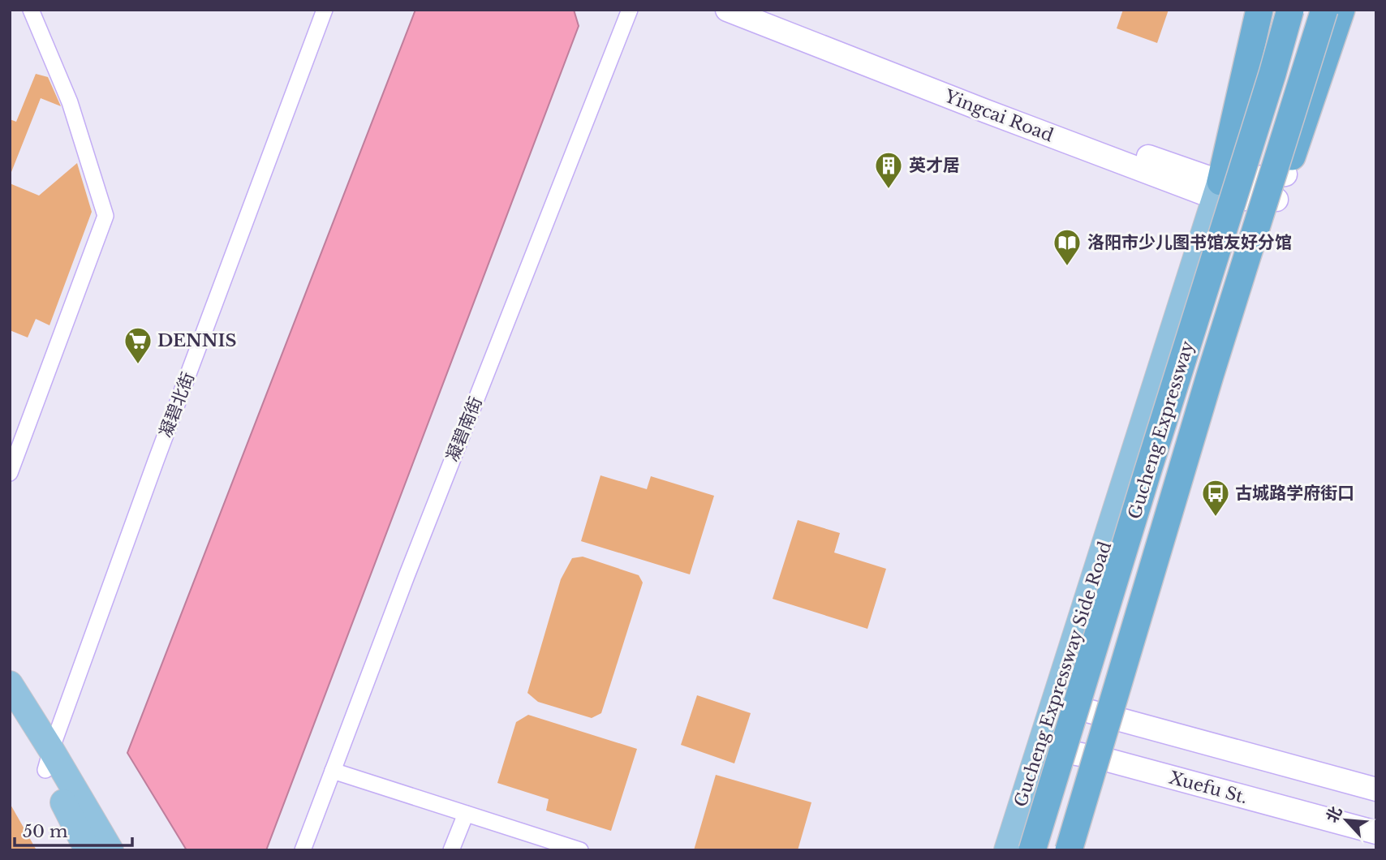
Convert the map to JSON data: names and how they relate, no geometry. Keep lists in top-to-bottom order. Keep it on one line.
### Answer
{"streets":{"highway":["Gucheng Expressway"],"main road":["Yingcai Road","Gucheng Expressway Side Road","Xuefu St."],"street":["凝碧北街","凝碧南街"]},"crossings":[["Yingcai Road","Gucheng Expressway Side Road"],["Gucheng Expressway Side Road","Xuefu St."]],"places":{"building":["英才居"],"library":["洛阳市少儿图书馆友好分馆"],"supermarket":["DENNIS"],"bus stop":["古城路学府街口"]},"scale_bar":"50 m","north":"top left"}
